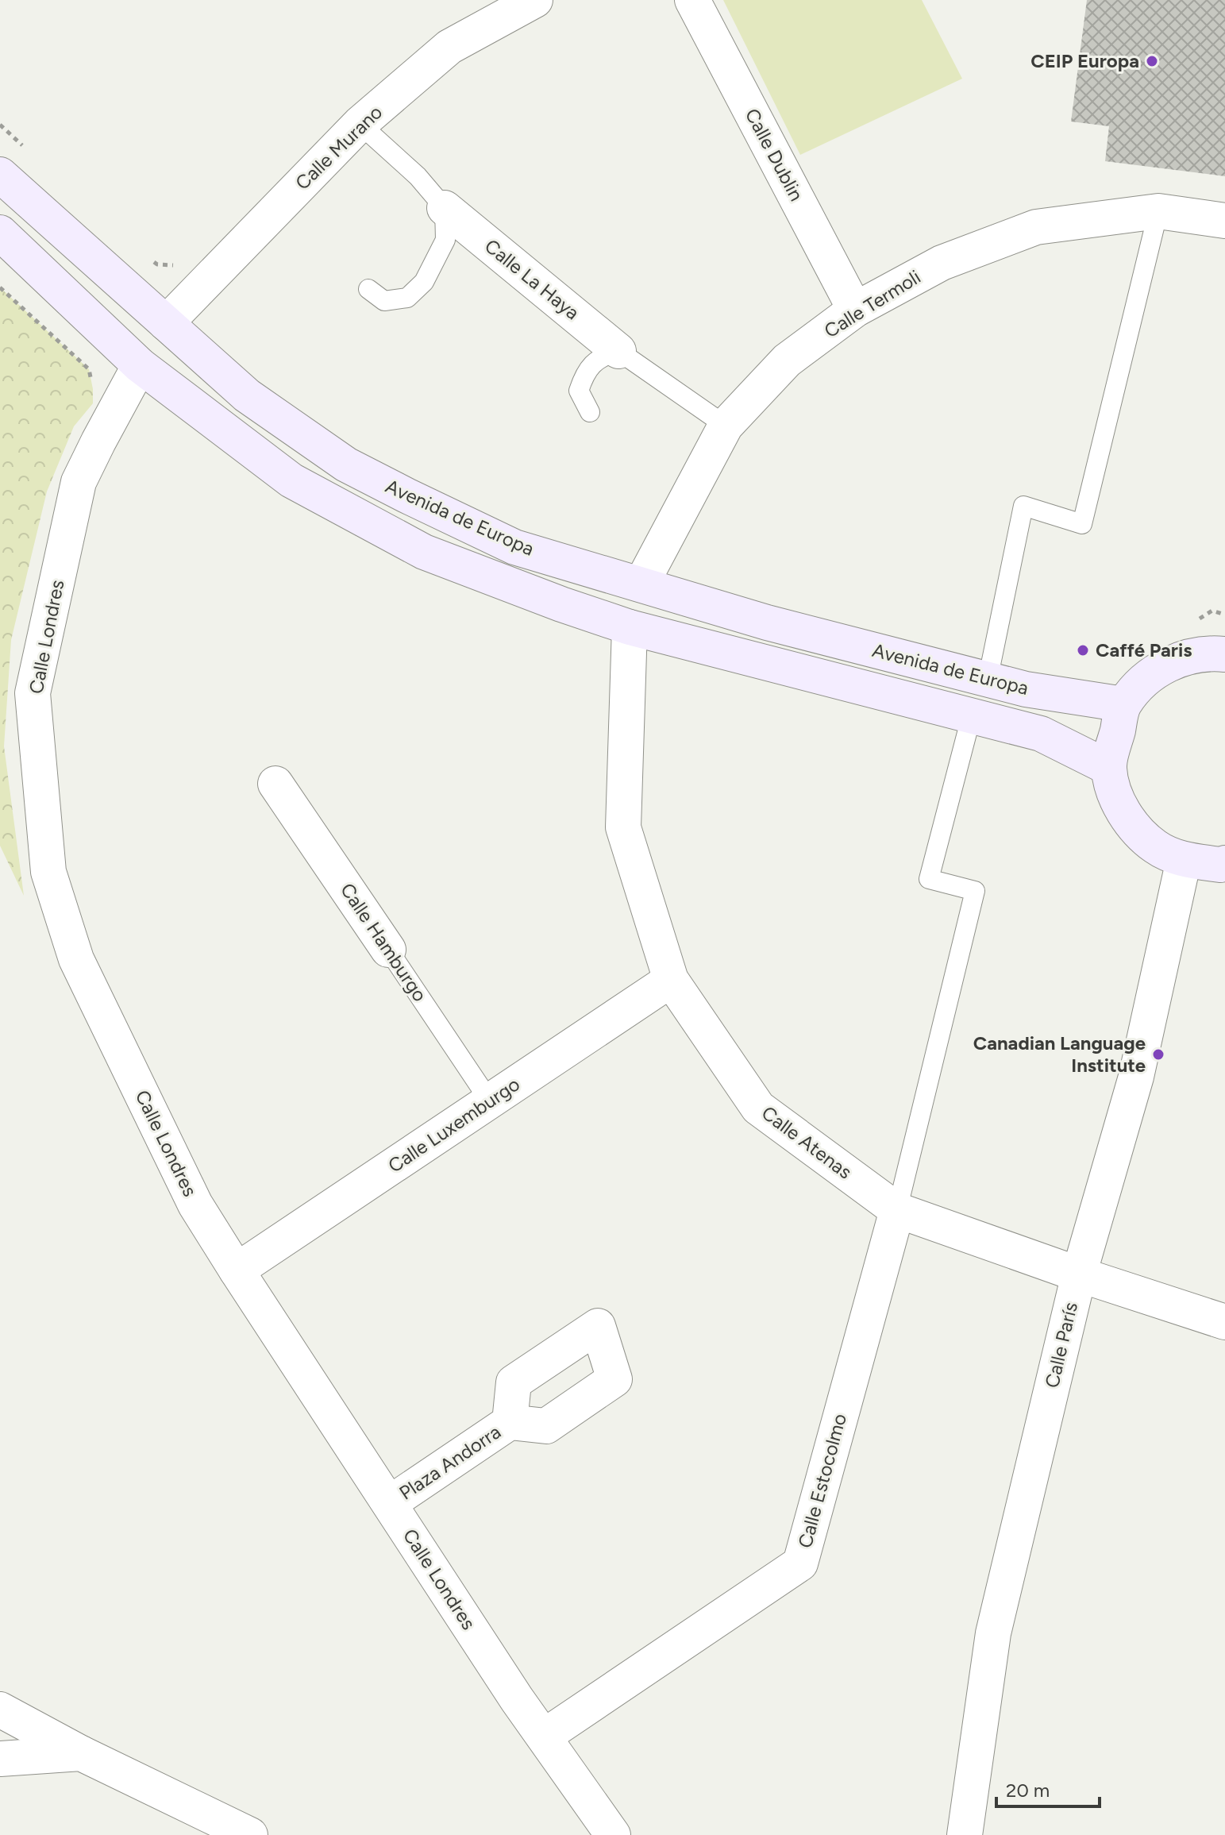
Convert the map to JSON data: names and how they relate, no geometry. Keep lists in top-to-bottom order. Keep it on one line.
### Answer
{"streets":{"main road":["Avenida de Europa"],"street":["Calle Murano","Calle Dublin","Calle La Haya","Calle Termoli","Calle Londres","Calle Hamburgo","Calle Luxemburgo","Calle Atenas","Calle París","Plaza Andorra","Calle Estocolmo"]},"crossings":[["Calle Murano","Calle La Haya"],["Calle Murano","Avenida de Europa"],["Calle Dublin","Calle Termoli"],["Calle La Haya","Calle Termoli"],["Calle Termoli","Avenida de Europa"],["Calle Londres","Calle Luxemburgo"],["Calle Londres","Plaza Andorra"],["Calle Londres","Calle Estocolmo"],["Calle Hamburgo","Calle Luxemburgo"],["Calle Luxemburgo","Calle Atenas"],["Calle Atenas","Calle París"],["Calle Atenas","Calle Estocolmo"]],"places":["CEIP Europa","Caffé Paris","Canadian Language Institute"],"scale_bar":"20 m"}
